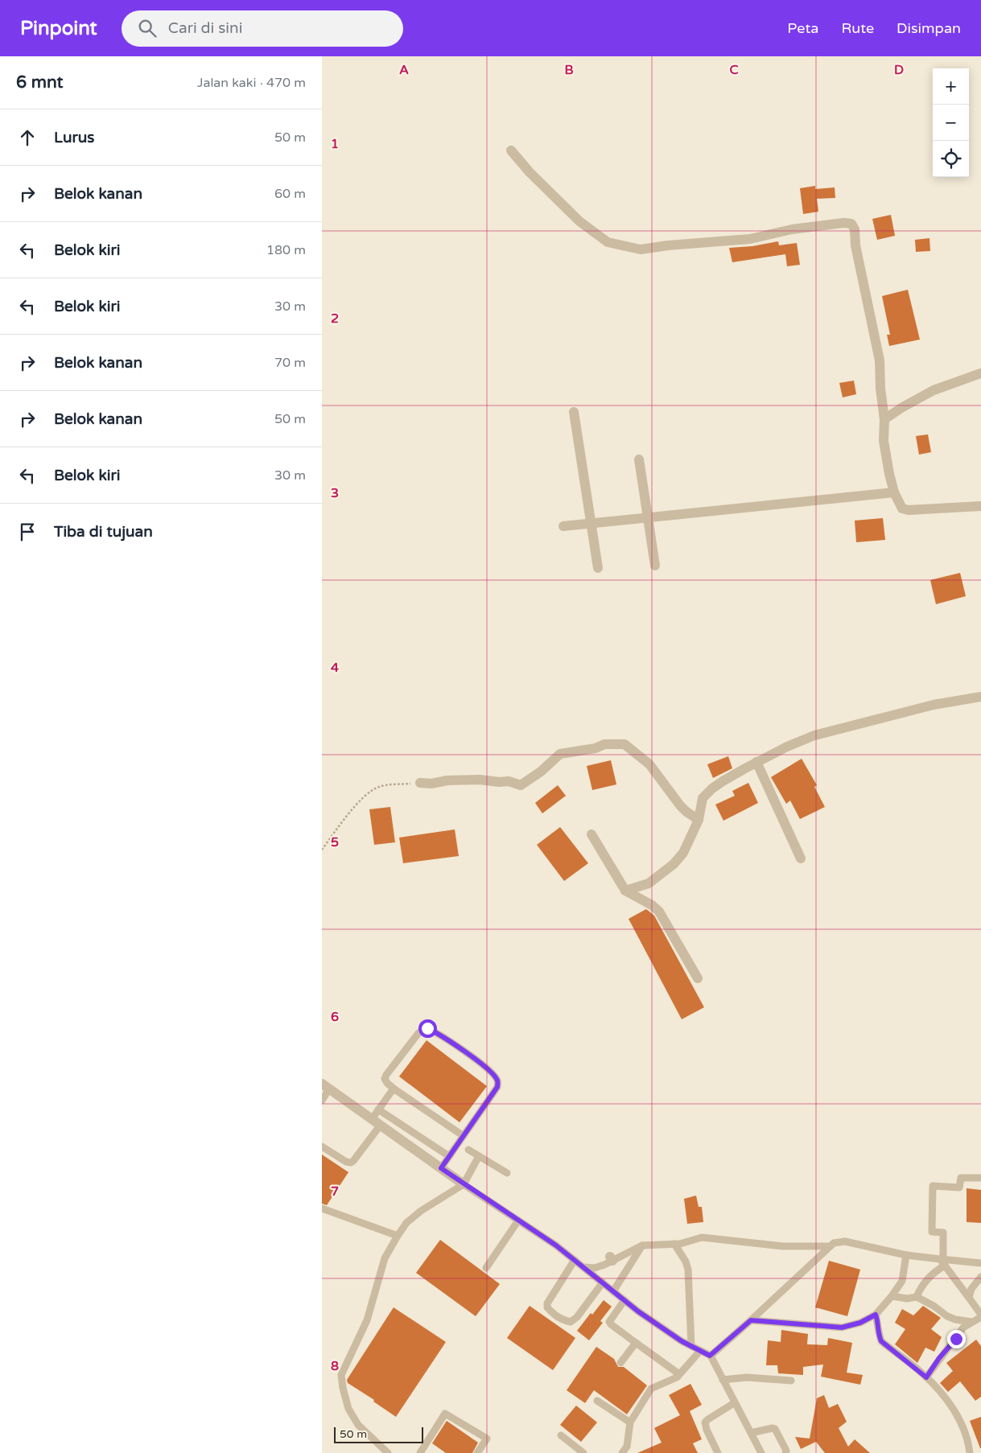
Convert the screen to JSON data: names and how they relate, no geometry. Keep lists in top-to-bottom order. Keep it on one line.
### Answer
{"scale_bar":"50 m","page":{"header":"Pinpoint","search":"Cari di sini","nav":["Peta","Rute","Disimpan"],"heading":["6 mnt","Jalan kaki · 470 m"],"map_buttons":["+","−"],"list":[["Lurus","50 m"],["Belok kanan","60 m"],["Belok kiri","180 m"],["Belok kiri","30 m"],["Belok kanan","70 m"],["Belok kanan","50 m"],["Belok kiri","30 m"],"Tiba di tujuan"],"scale":"50 m"},"grid":{"columns":["A","B","C","D"],"rows":["1","2","3","4","5","6","7","8"]}}
